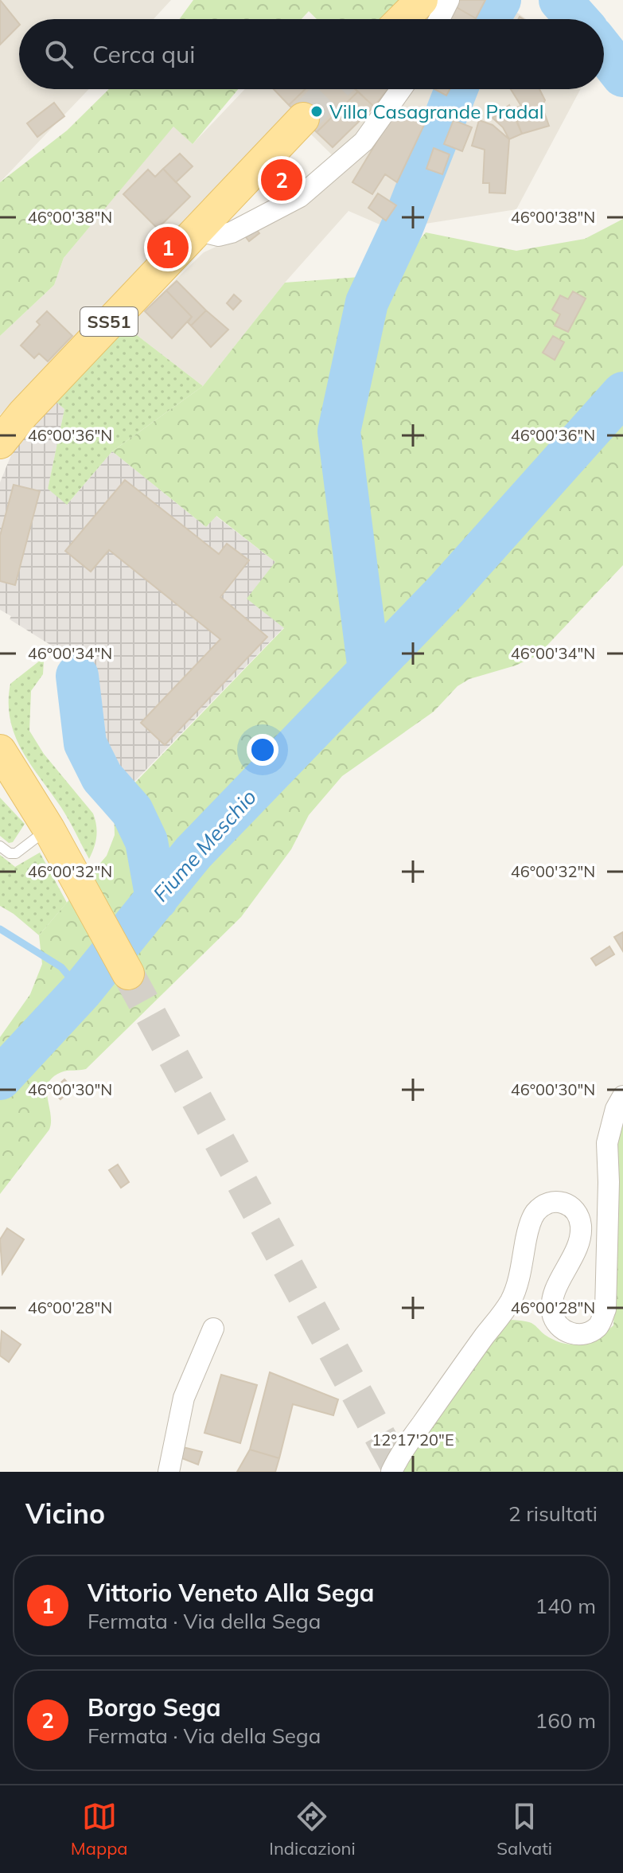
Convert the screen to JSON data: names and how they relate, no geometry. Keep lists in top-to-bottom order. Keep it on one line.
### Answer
{"streets":{"main road":["SS51"]},"water":["Fiume Meschio"],"places":["Villa Casagrande Pradal"],"page":{"search":"Cerca qui","pins":["2","1"],"heading":["Vicino","2 risultati"],"list":[{"mark":"1","name":"Vittorio Veneto Alla Sega","note":"Fermata · Via della Sega","value":"140 m"},{"mark":"2","name":"Borgo Sega","note":"Fermata · Via della Sega","value":"160 m"}],"nav":["Mappa","Indicazioni","Salvati"]},"coordinates":["46°00'38\"N","46°00'36\"N","46°00'34\"N","46°00'32\"N","46°00'30\"N","46°00'28\"N","12°17'20\"E"]}
